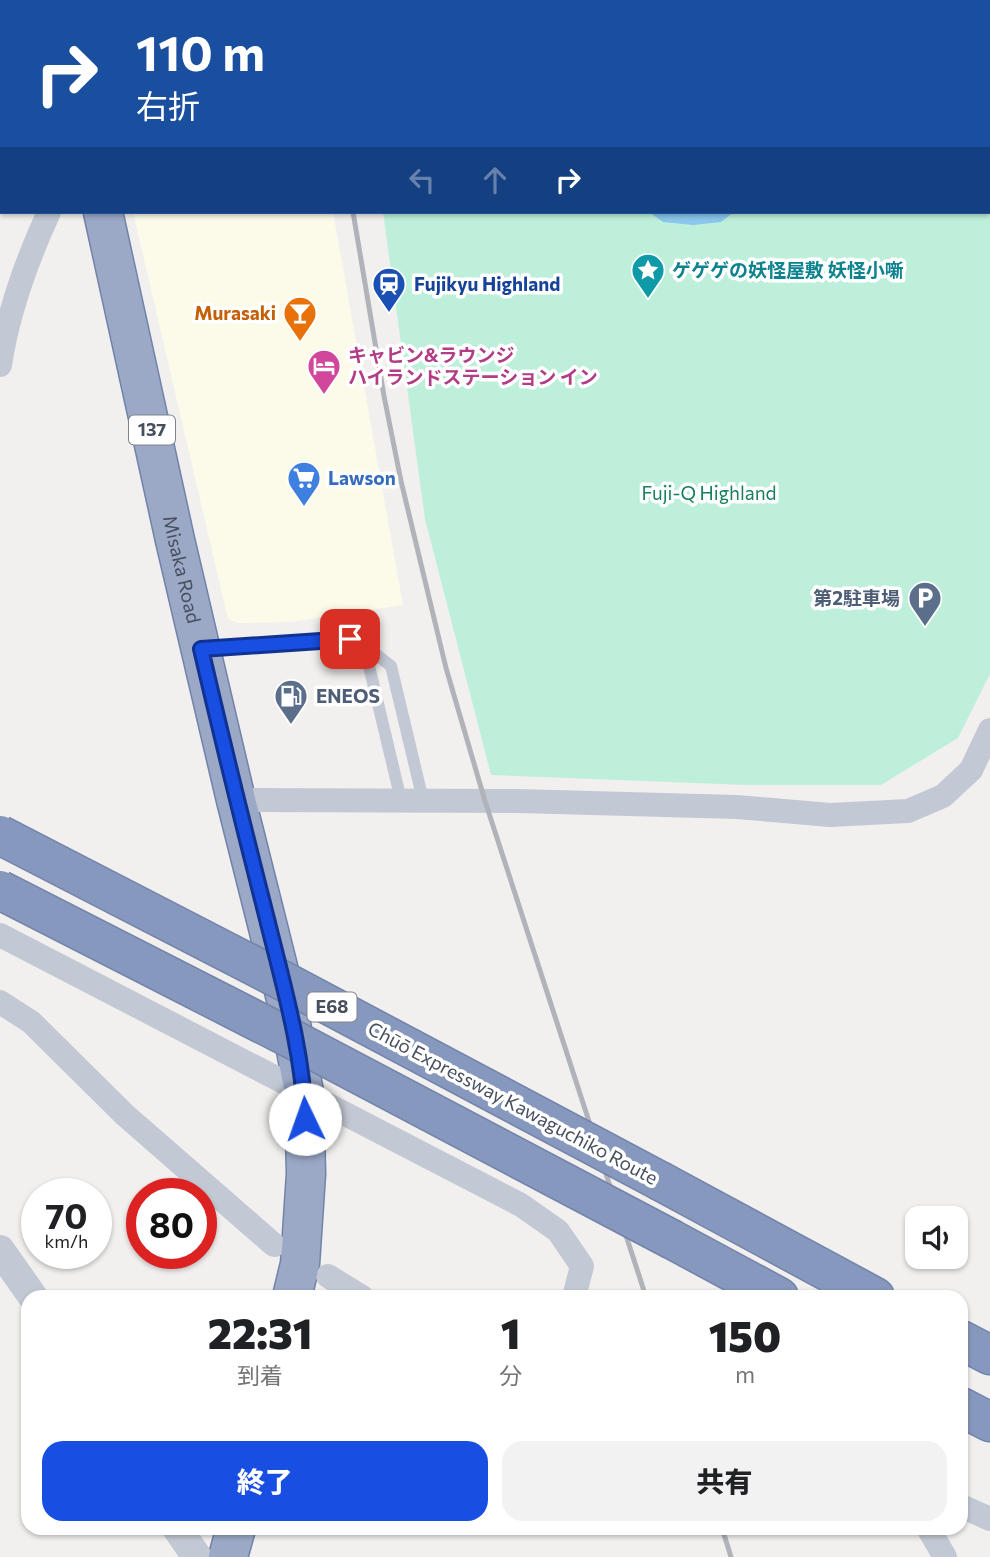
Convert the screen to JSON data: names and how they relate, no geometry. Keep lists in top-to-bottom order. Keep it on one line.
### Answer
{"streets":{"highway":["137","Misaka Road","E68","Chūō Expressway Kawaguchiko Route"]},"parks":["Fuji-Q Highland"],"places":{"place":["ゲゲゲの妖怪屋敷 妖怪小噺"],"station":["Fujikyu Highland"],"bar":["Murasaki"],"hotel":["キャビン&ラウンジ ハイランドステーション イン"],"supermarket":["Lawson"],"parking":["第2駐車場"],"fuel station":["ENEOS"]},"page":{"turn":["110 m","右折"],"speed":"70 km/h","limit":"80","eta":["22:31","到着","1","分","150","m"],"buttons":["終了","共有"]}}
